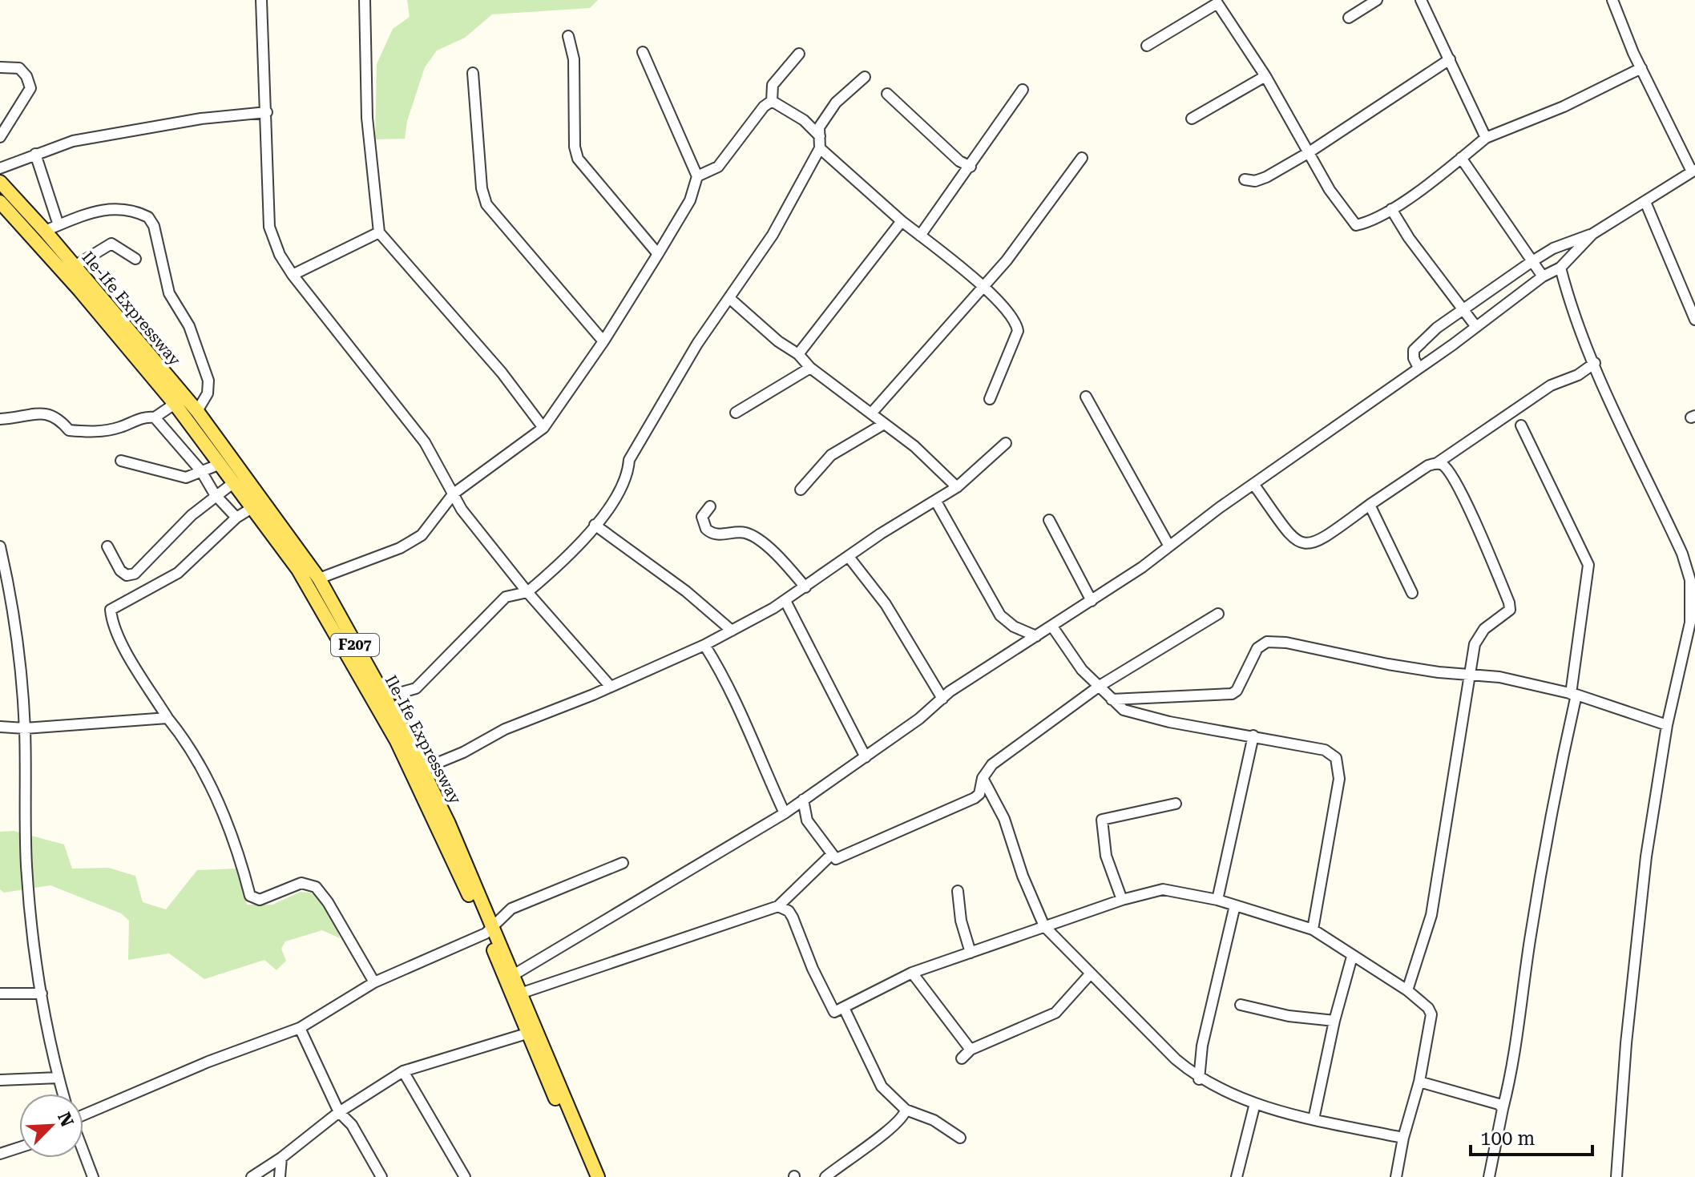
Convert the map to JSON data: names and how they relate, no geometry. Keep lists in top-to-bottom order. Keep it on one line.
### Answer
{"streets":{"main road":["Ile-Ife Expressway","F207"]},"scale_bar":"100 m","north":"top right"}
